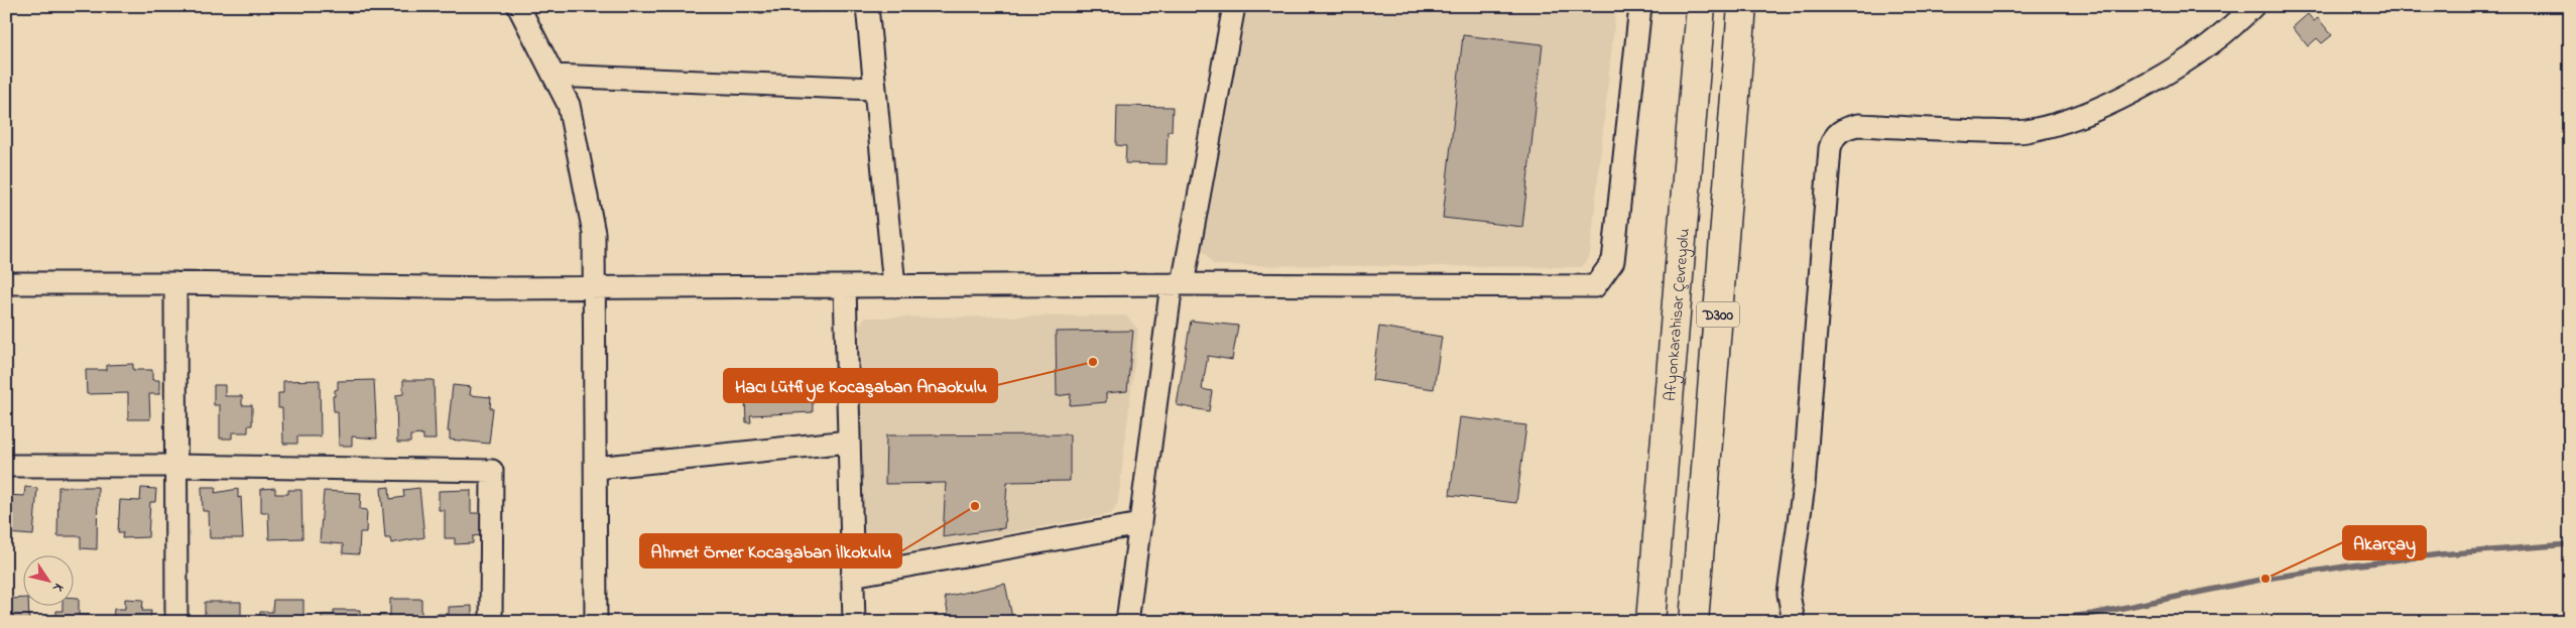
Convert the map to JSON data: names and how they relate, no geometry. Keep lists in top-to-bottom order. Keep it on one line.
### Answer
{"streets":{"highway":["Afyonkarahisar Çevreyolu","D300"]},"places":["Hacı Lütfiye Kocaşaban Anaokulu","Ahmet Ömer Kocaşaban İlkokulu","Akarçay"],"north":"bottom right"}
